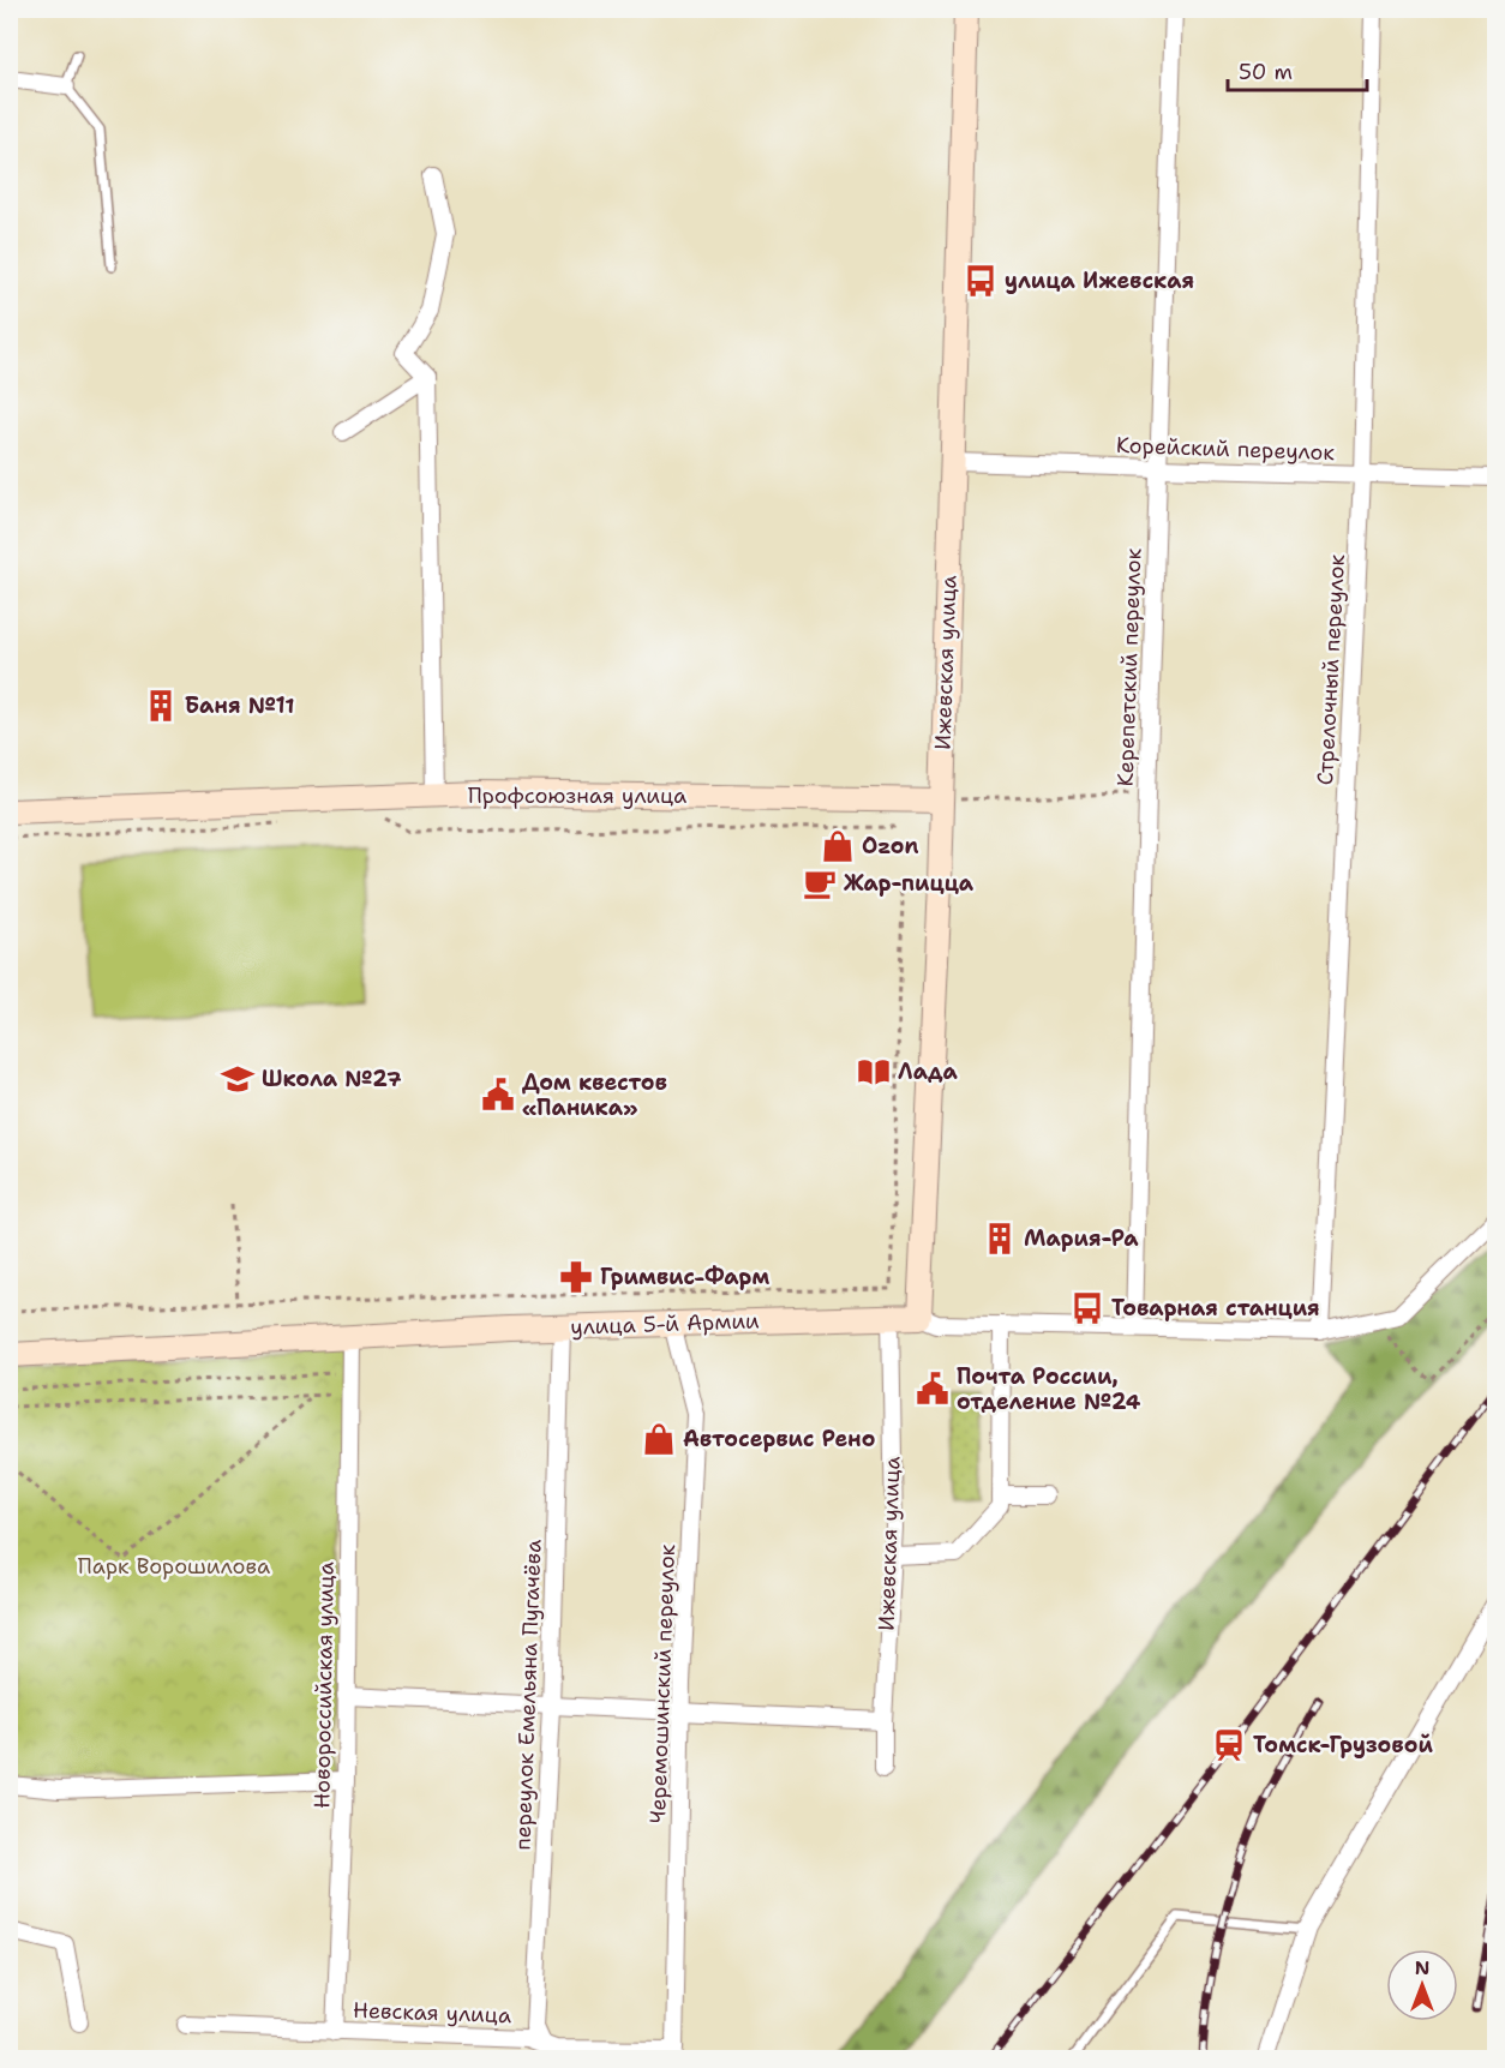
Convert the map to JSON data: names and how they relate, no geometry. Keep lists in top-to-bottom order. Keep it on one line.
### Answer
{"streets":{"main road":["Ижевская улица","Профсоюзная улица","улица 5-й Армии"],"street":["Корейский переулок","Керепетский переулок","Стрелочный переулок","Черемошинский переулок","Новороссийская улица","переулок Емельяна Пугачёва","Невская улица"]},"crossings":[["Корейский переулок","Ижевская улица"],["Корейский переулок","Керепетский переулок"],["Корейский переулок","Стрелочный переулок"],["Ижевская улица","Профсоюзная улица"],["Ижевская улица","улица 5-й Армии"],["Керепетский переулок","улица 5-й Армии"],["Стрелочный переулок","улица 5-й Армии"],["улица 5-й Армии","Черемошинский переулок"],["улица 5-й Армии","Новороссийская улица"],["улица 5-й Армии","переулок Емельяна Пугачёва"],["Черемошинский переулок","Невская улица"],["Новороссийская улица","Невская улица"],["переулок Емельяна Пугачёва","Невская улица"]],"parks":["Парк Ворошилова"],"places":{"bus stop":["улица Ижевская","Товарная cтанция"],"building":["Баня №11","Мария-Ра"],"shop":["Ozon","Автосервис Рено"],"cafe":["Жар-пицца"],"library":["Лада"],"school or university":["Школа №27"],"public building":["Дом квестов «Паника»","Почта России, отделение №24"],"pharmacy":["Гримвис-Фарм"],"station":["Томск-Грузовой"]},"scale_bar":"50 m","north":"top"}
